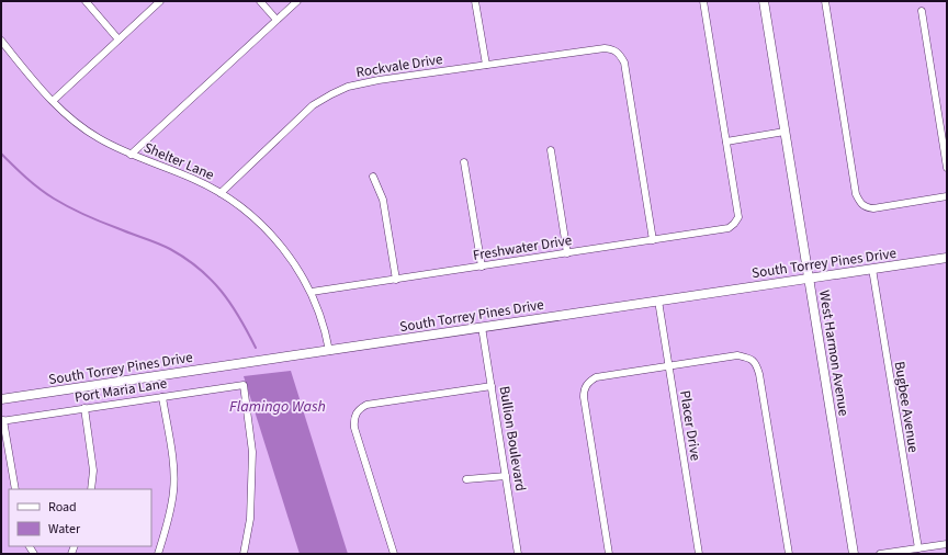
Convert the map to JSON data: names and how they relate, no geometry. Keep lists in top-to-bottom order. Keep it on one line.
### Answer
{"streets":{"main road":["South Torrey Pines Drive","West Harmon Avenue"],"street":["Rockvale Drive","Shelter Lane","Freshwater Drive","Port Maria Lane","Bugbee Avenue","Placer Drive","Bullion Boulevard"]},"crossings":[["Rockvale Drive","Shelter Lane"],["Rockvale Drive","Freshwater Drive"],["Shelter Lane","Freshwater Drive"],["Shelter Lane","South Torrey Pines Drive"],["South Torrey Pines Drive","West Harmon Avenue"],["South Torrey Pines Drive","Bugbee Avenue"],["South Torrey Pines Drive","Placer Drive"],["South Torrey Pines Drive","Bullion Boulevard"]],"water":["Flamingo Wash"],"legend":["Road","Water"]}
